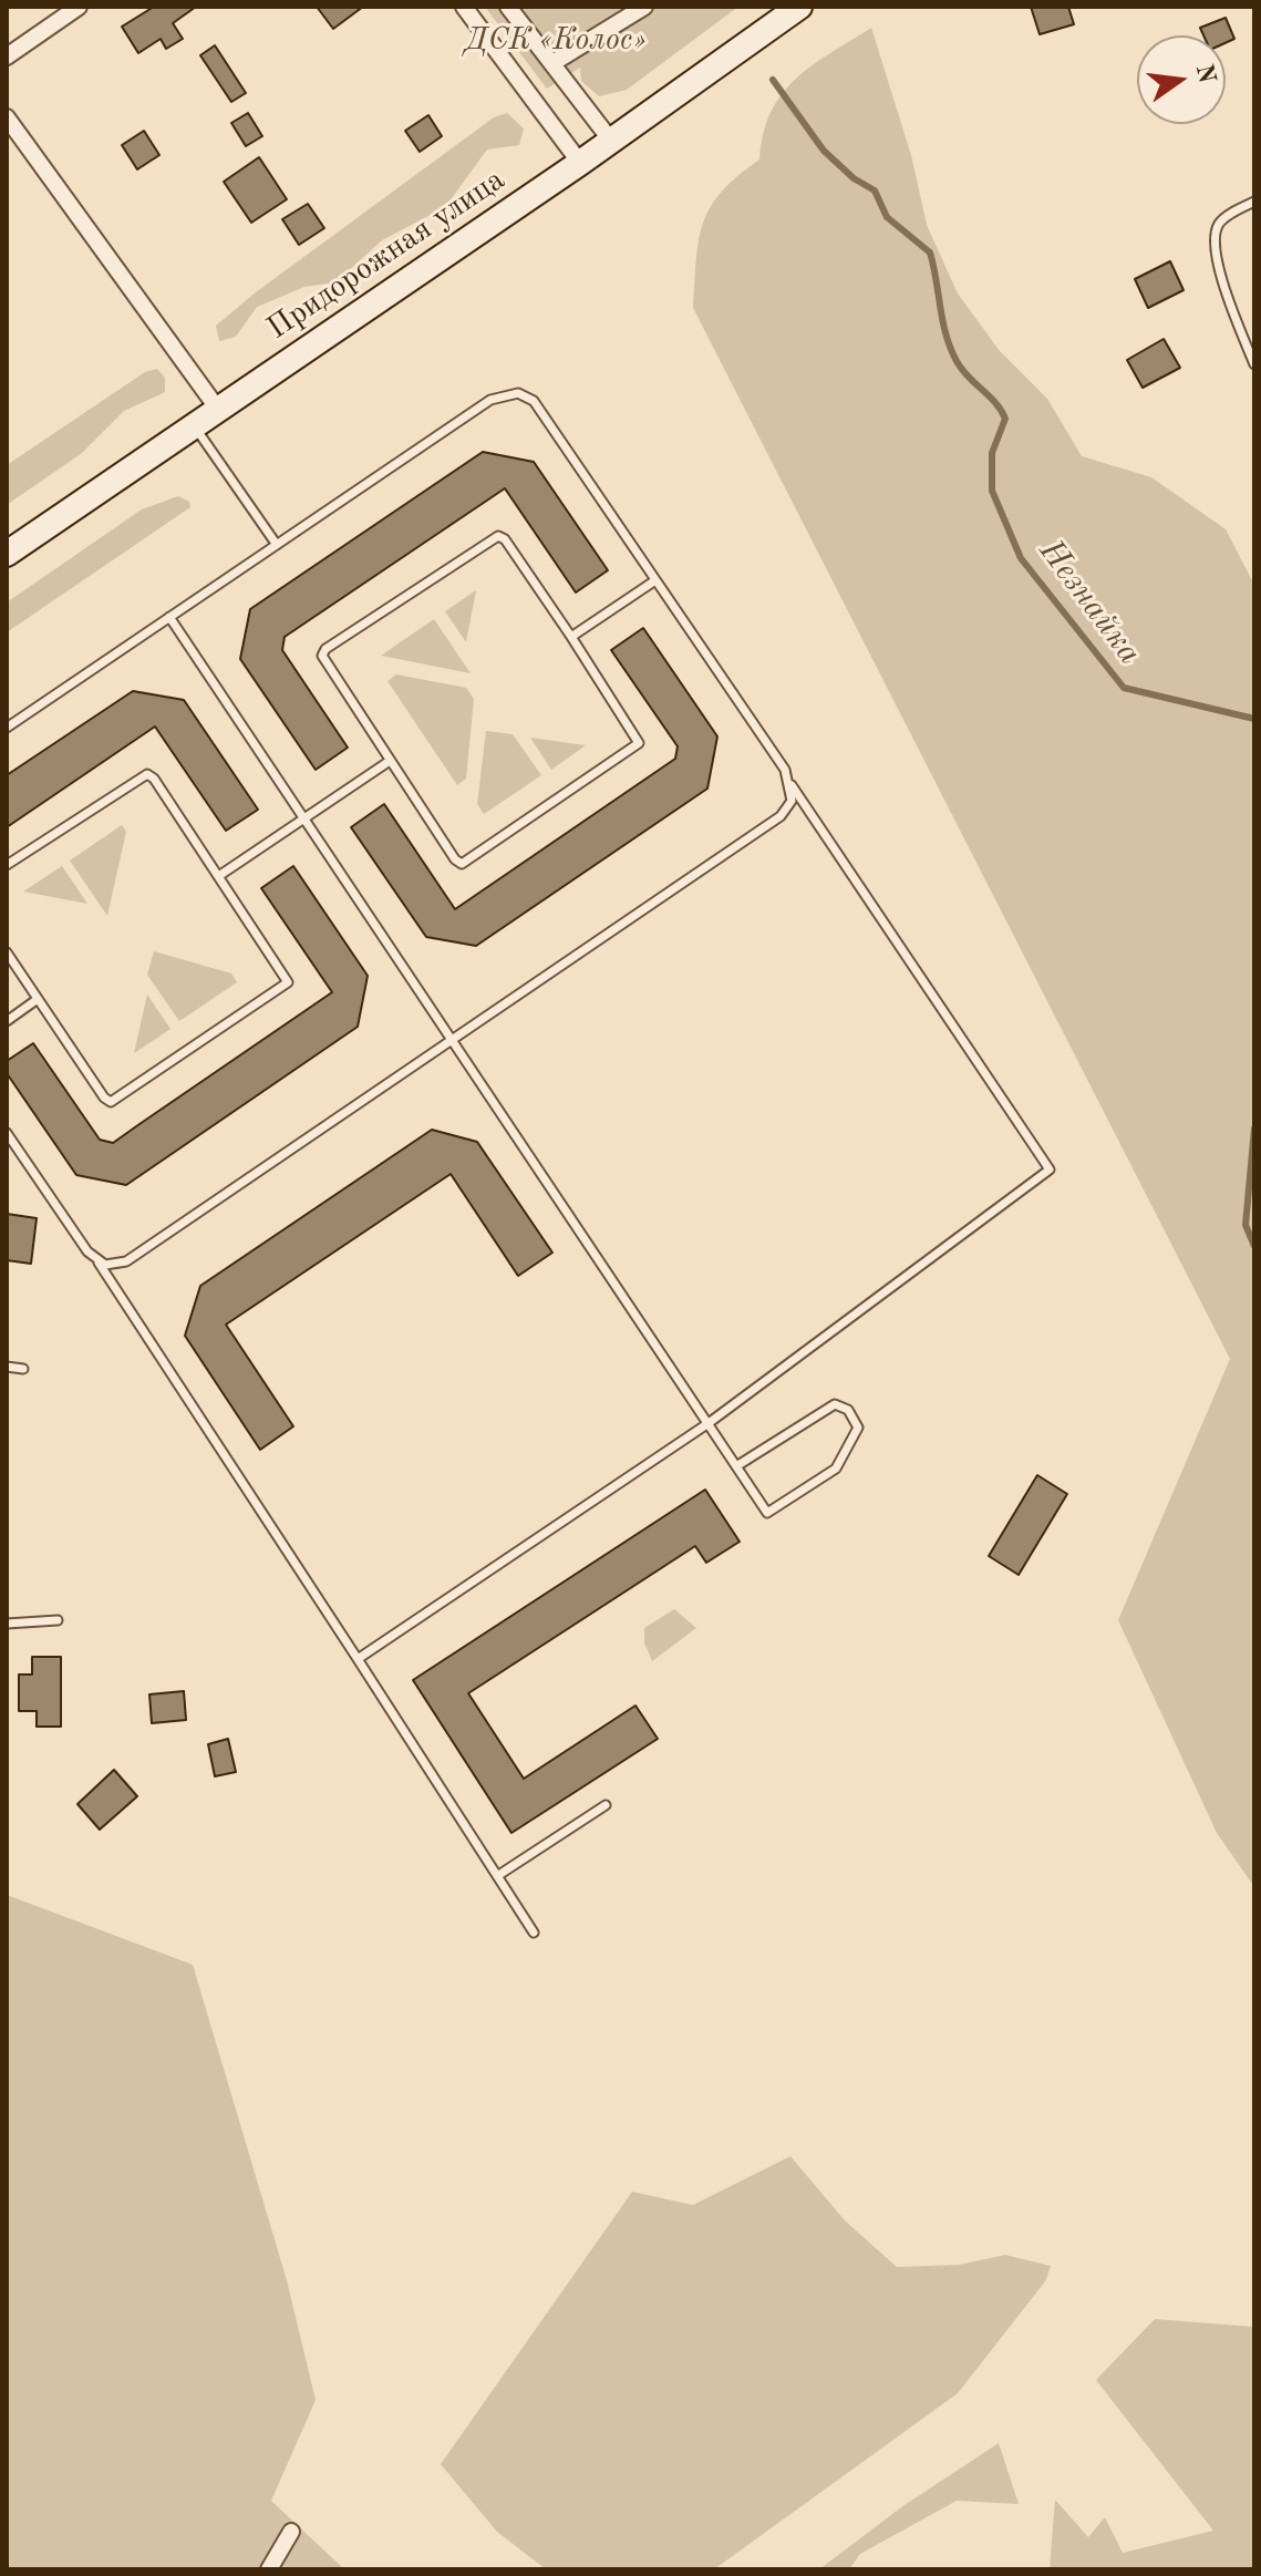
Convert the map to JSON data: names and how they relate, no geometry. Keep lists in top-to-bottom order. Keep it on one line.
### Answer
{"streets":{"main road":["Придорожная улица"]},"water":["Незнайка"],"parks":["ДСК «Колос»"],"north":"right"}
